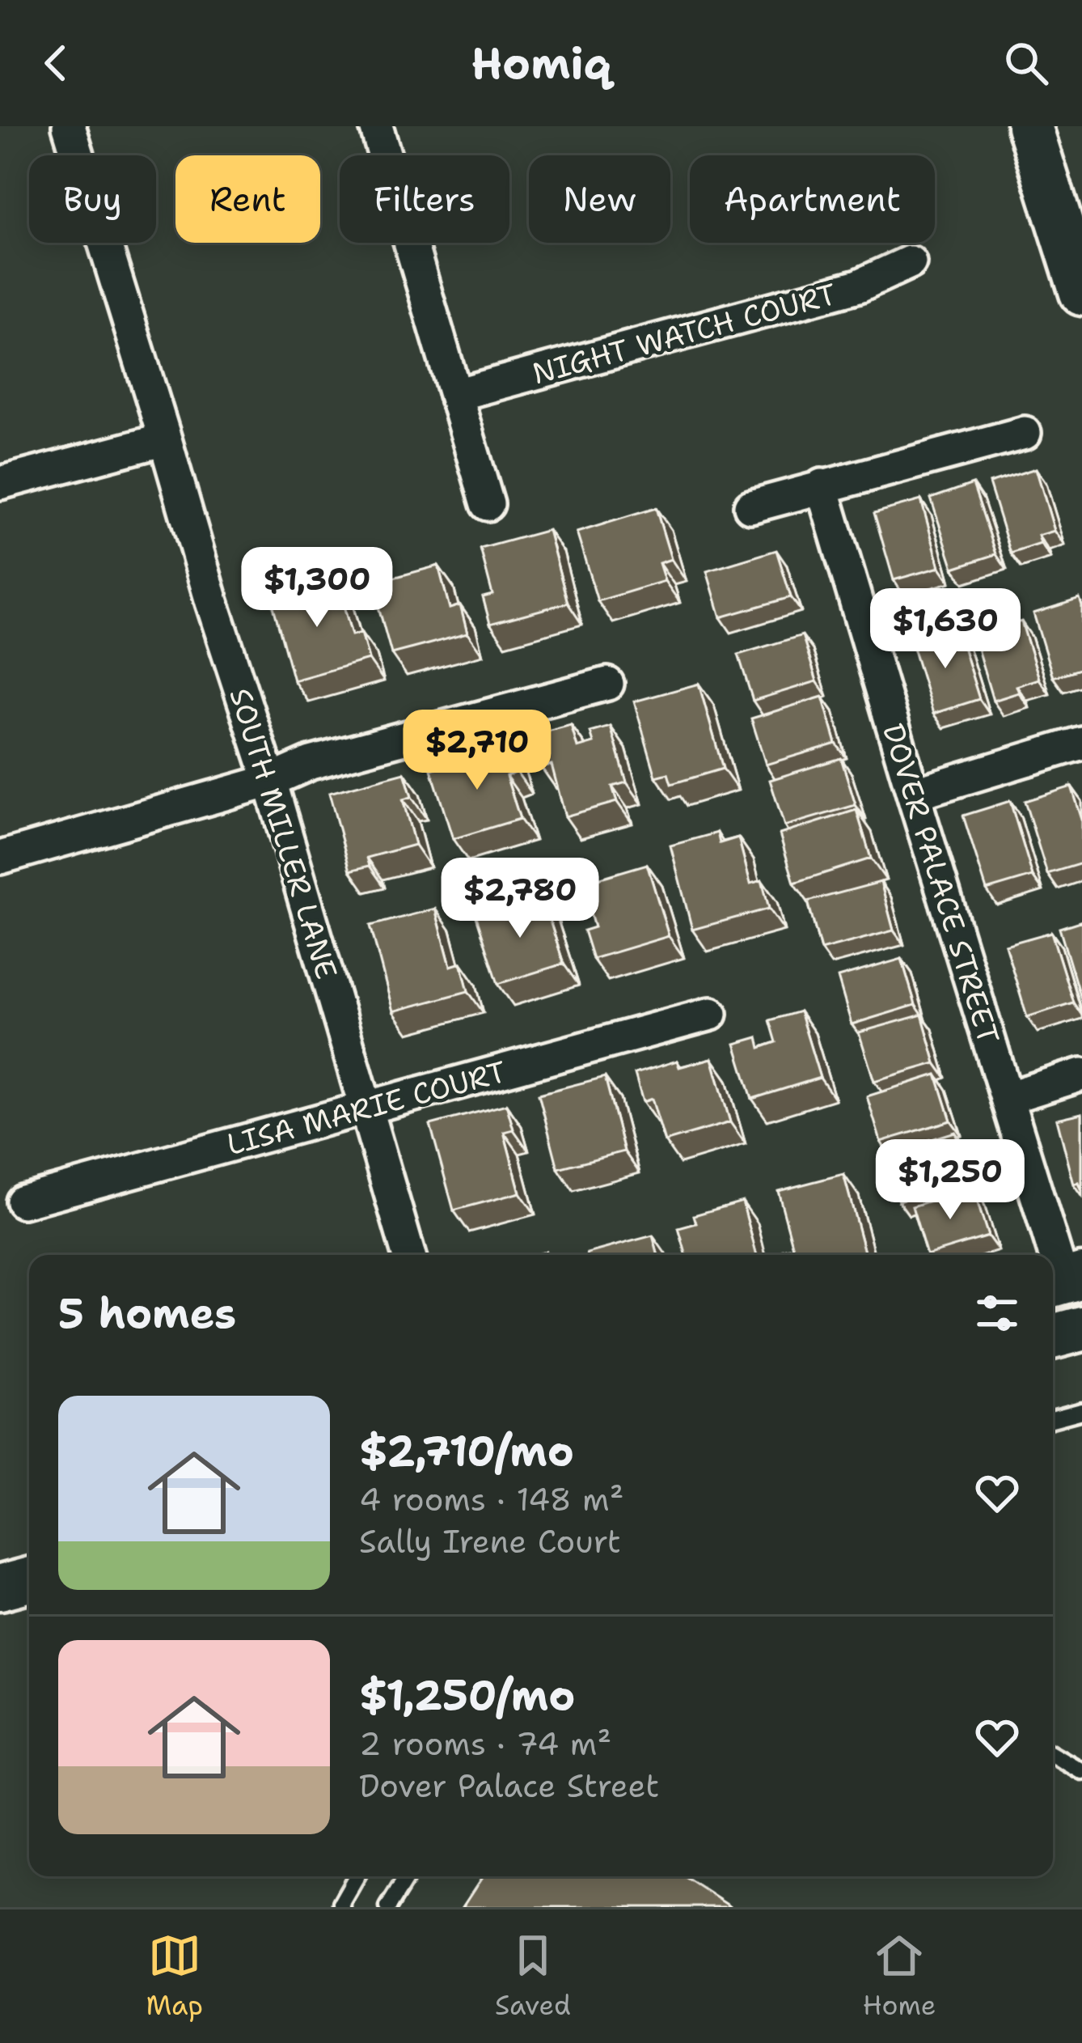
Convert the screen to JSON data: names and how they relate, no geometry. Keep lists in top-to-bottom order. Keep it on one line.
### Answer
{"streets":{"street":["NIGHT WATCH COURT","SOUTH MILLER LANE","DOVER PALACE STREET","LISA MARIE COURT"]},"crossings":[["SOUTH MILLER LANE","LISA MARIE COURT"]],"page":{"header":"Homiq","chip":["Buy","Rent","Filters","New","Apartment"],"price":["$1,300","$1,630","$2,710","$2,780","$1,250"],"heading":"5 homes","list":[{"name":"$2,710/mo","note":"4 rooms · 148 m² · Sally Irene Court"},{"name":"$1,250/mo","note":"2 rooms · 74 m² · Dover Palace Street"}],"tabs":["Map","Saved","Home"]}}
